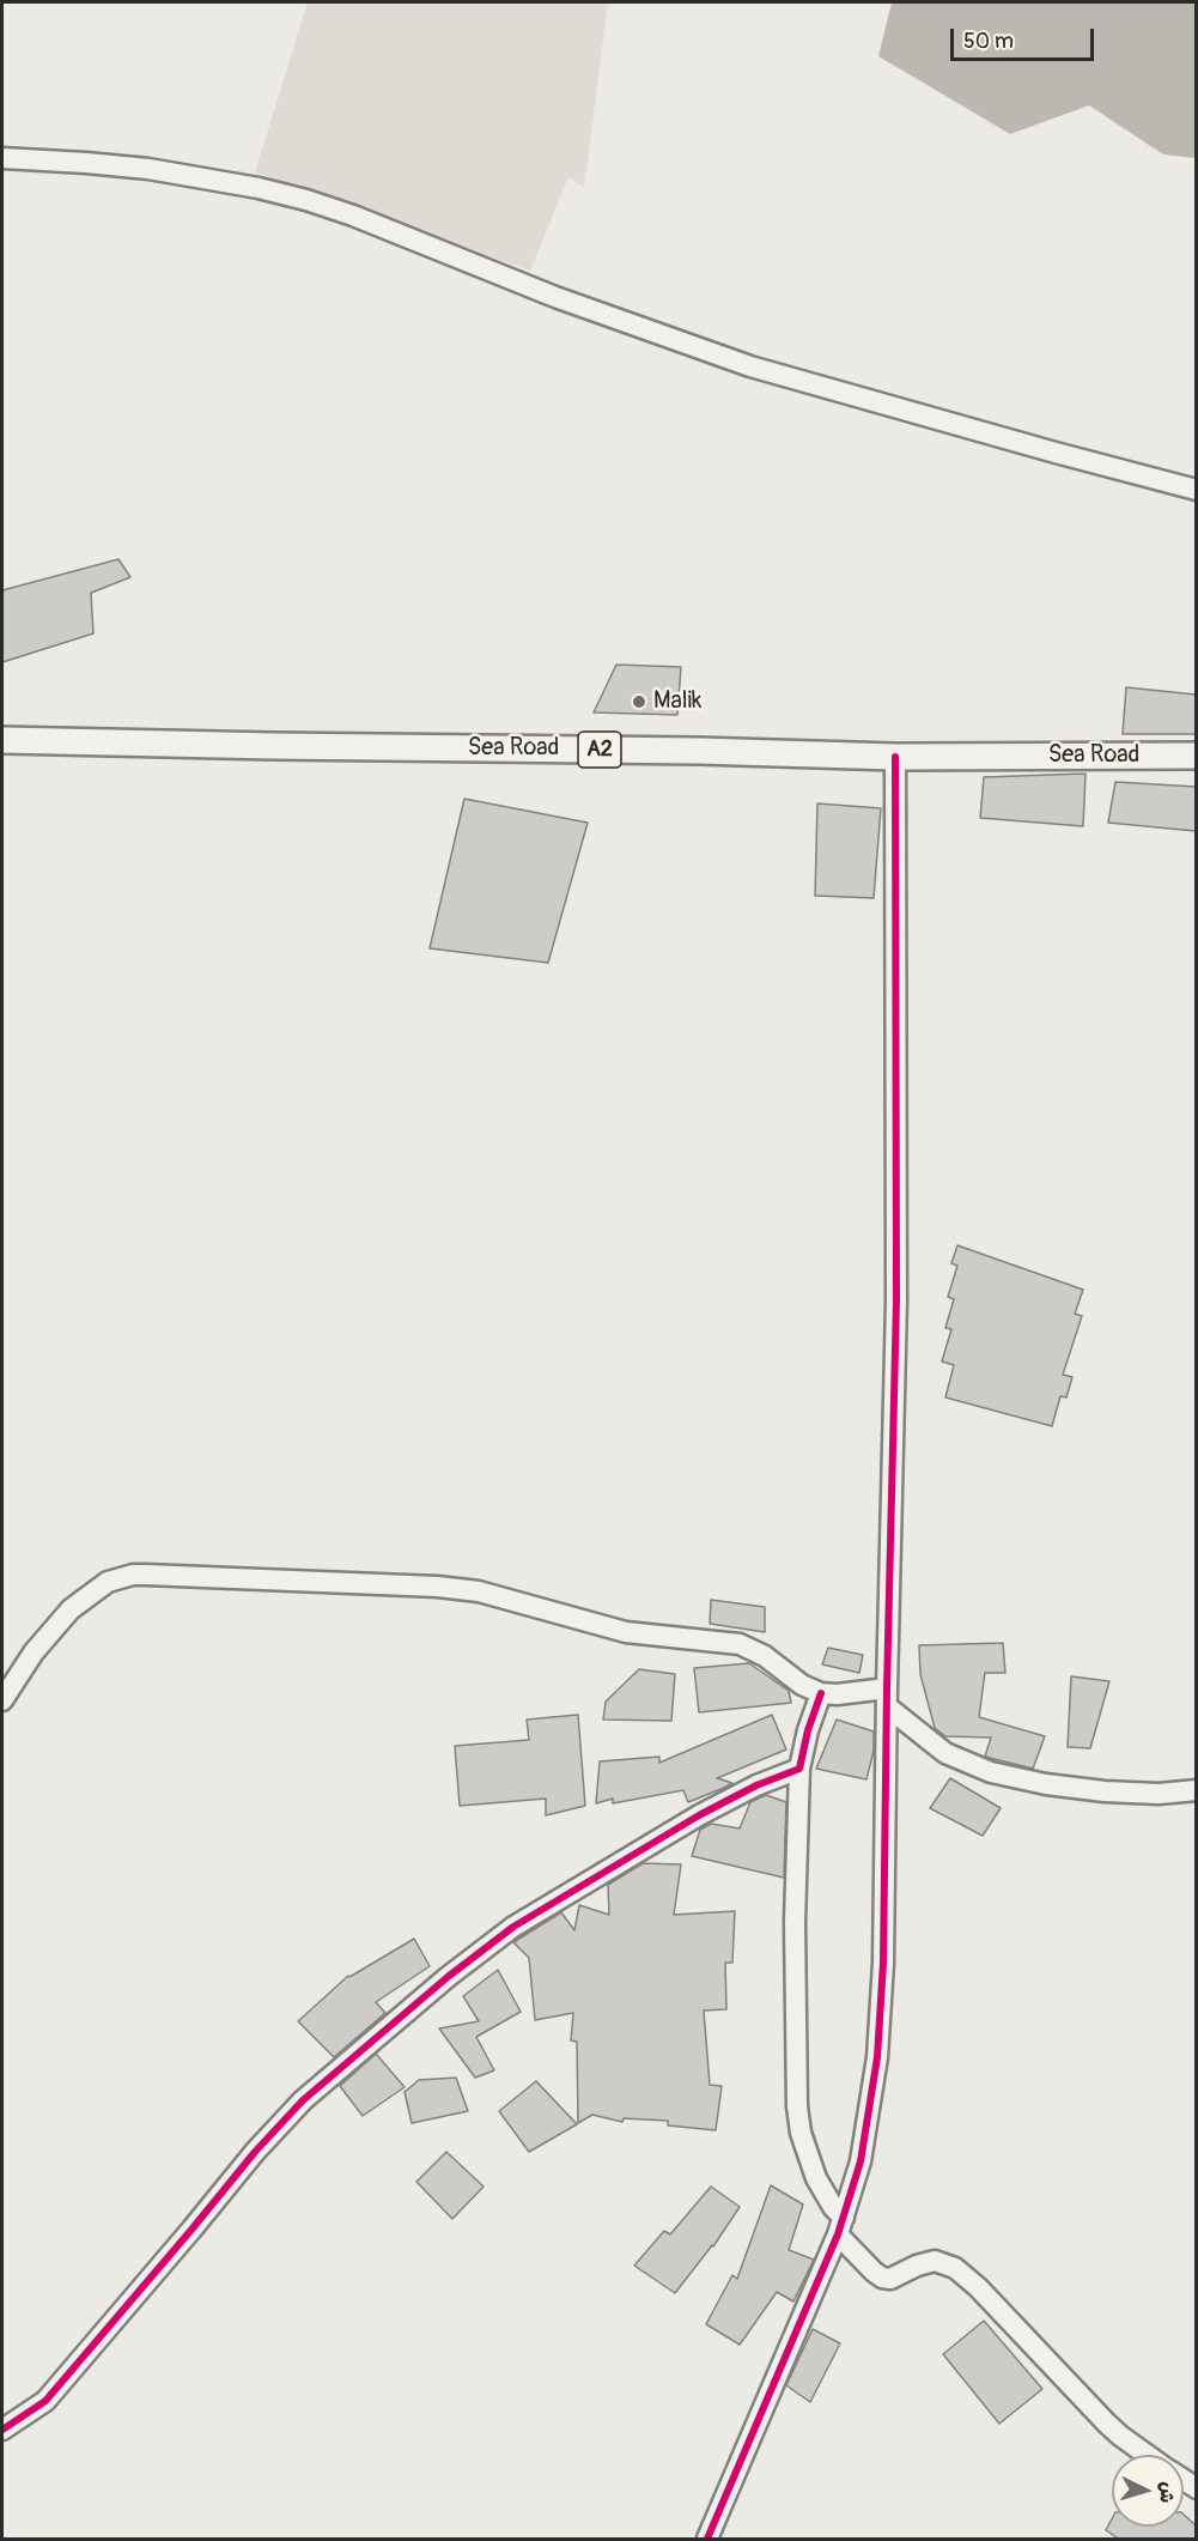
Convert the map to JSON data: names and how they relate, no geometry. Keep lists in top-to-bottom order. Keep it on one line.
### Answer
{"streets":{"main road":["Sea Road","A2"]},"places":["Malik"],"scale_bar":"50 m","north":"right"}
